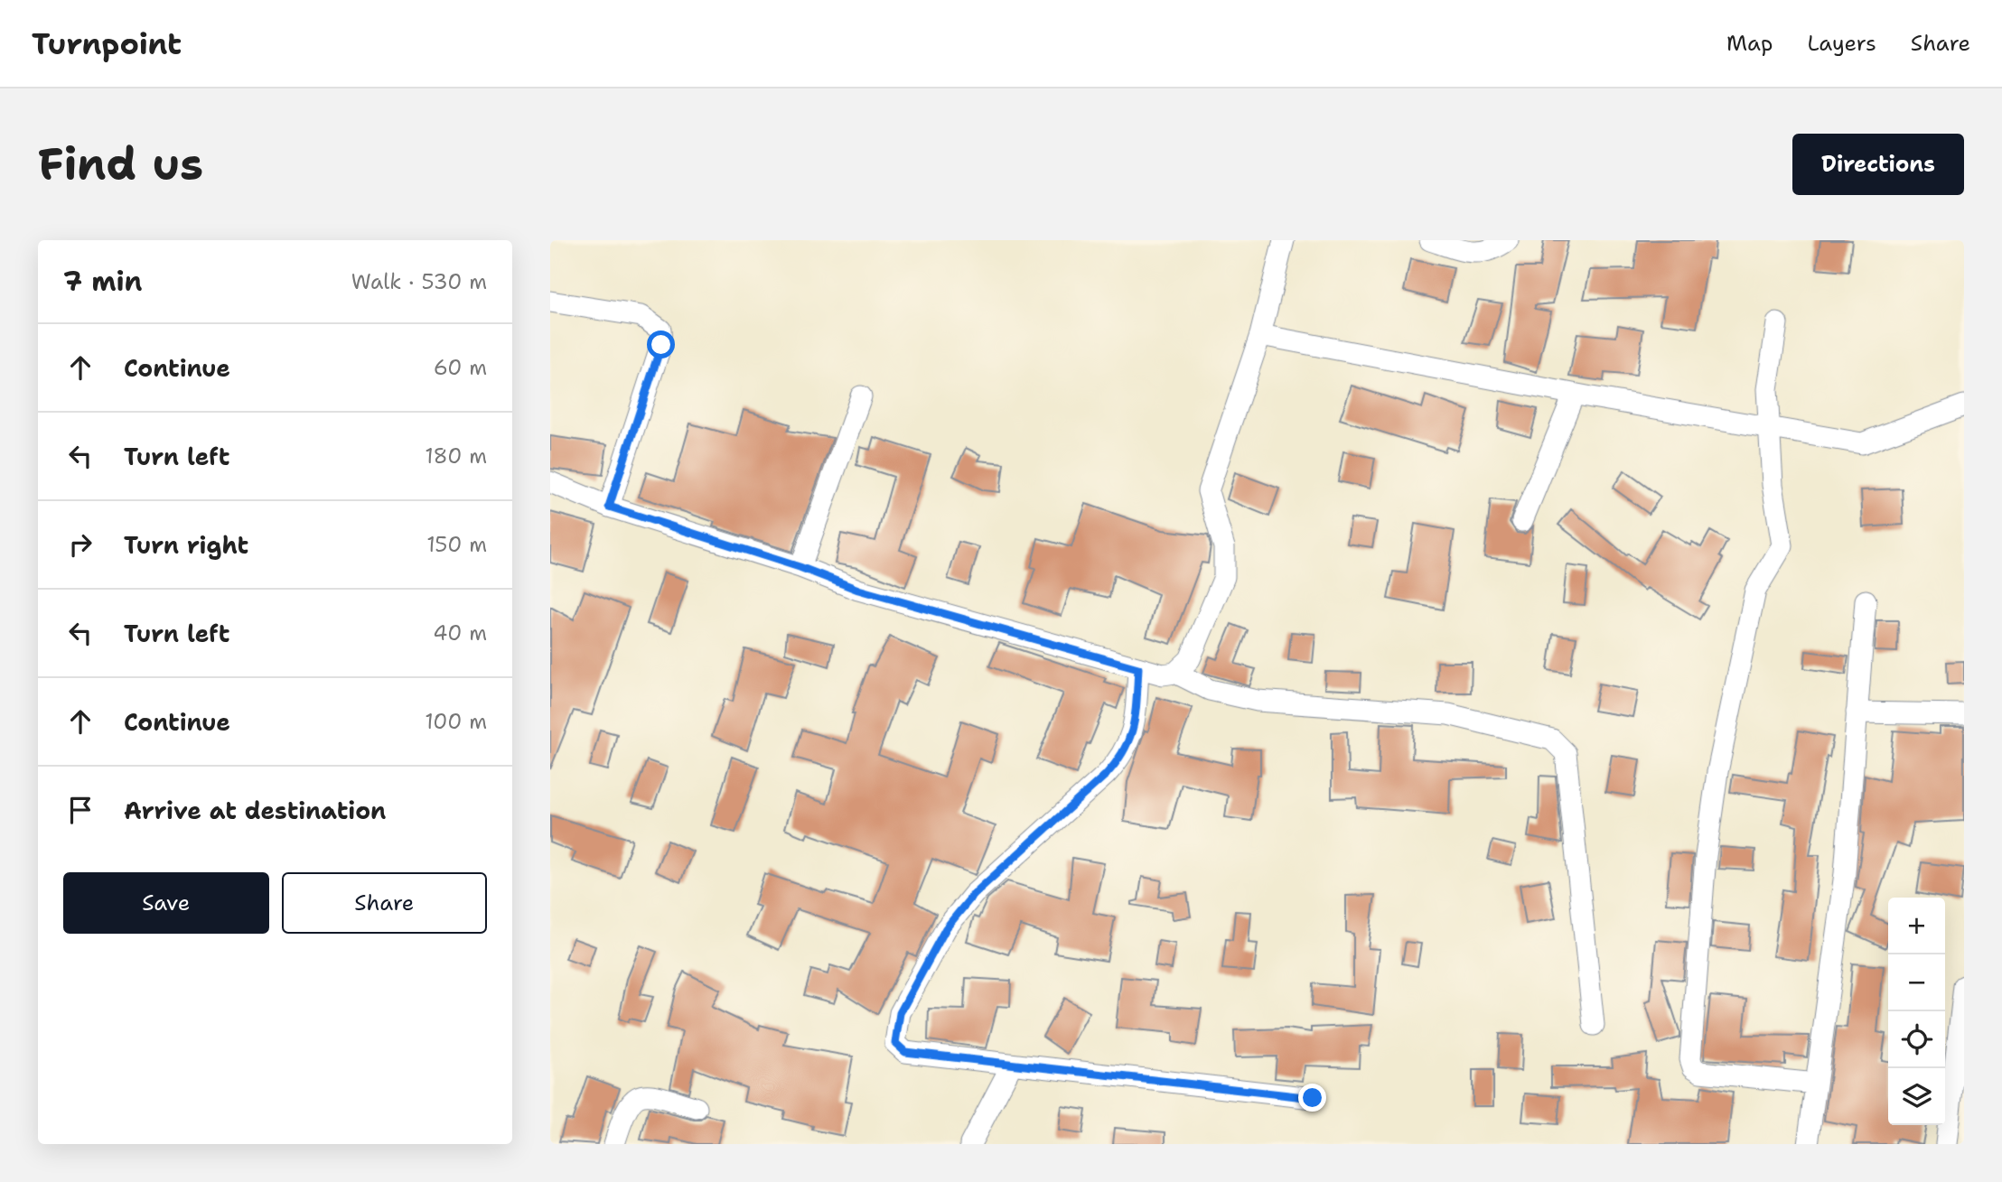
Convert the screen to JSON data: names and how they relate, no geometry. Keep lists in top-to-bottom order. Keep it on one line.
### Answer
{"page":{"header":"Turnpoint","nav":["Map","Layers","Share"],"buttons":["Directions",["Save","Share"]],"title":"Find us","heading":["7 min","Walk · 530 m"],"list":[["Continue","60 m"],["Turn left","180 m"],["Turn right","150 m"],["Turn left","40 m"],["Continue","100 m"],"Arrive at destination"],"map_buttons":["+","−"]}}
